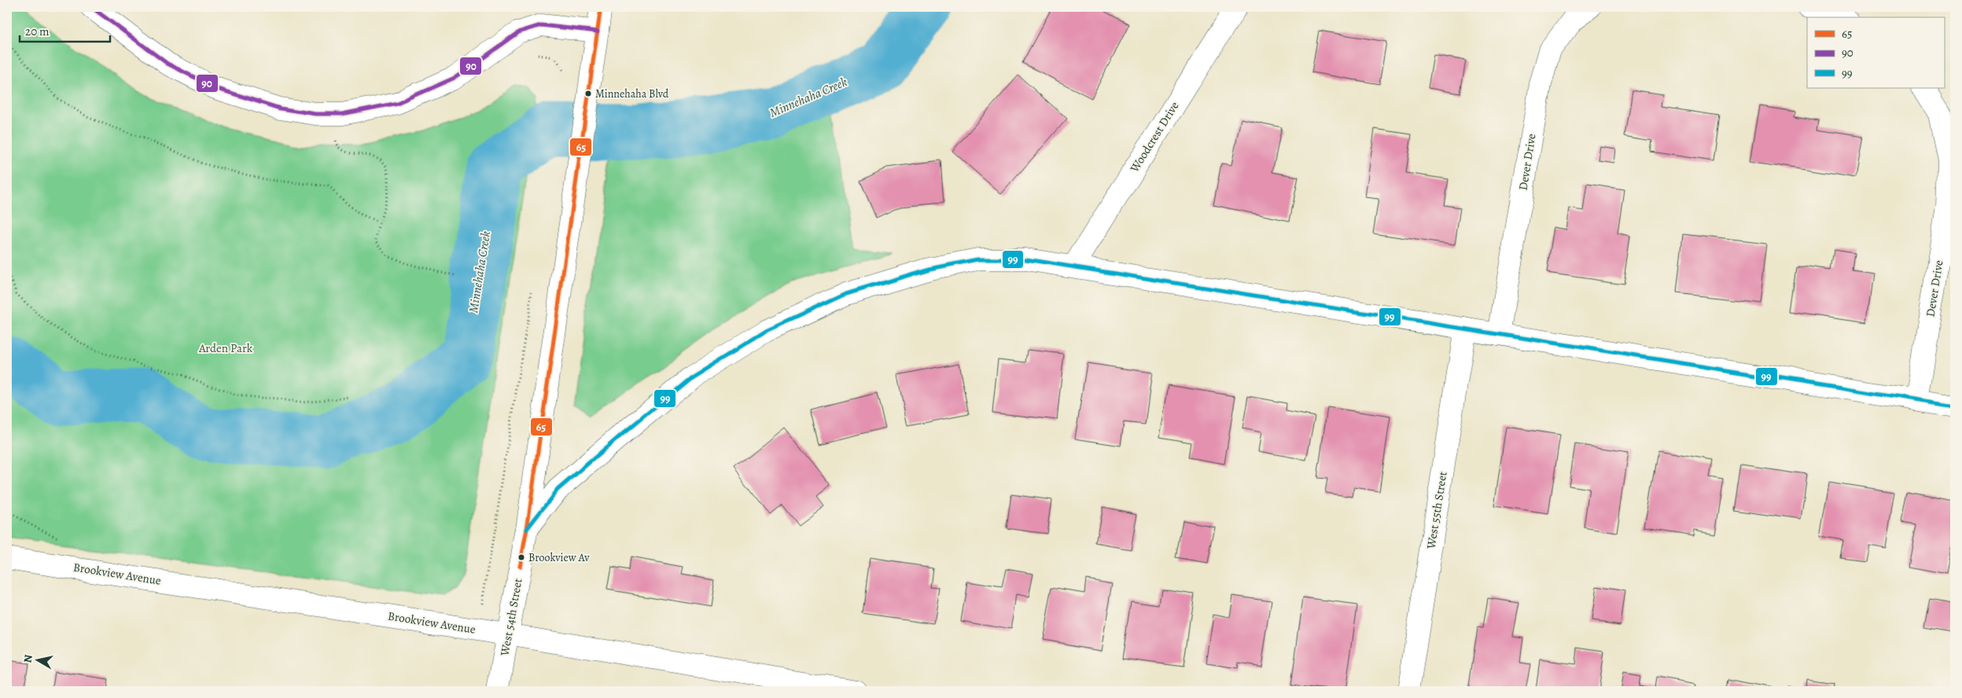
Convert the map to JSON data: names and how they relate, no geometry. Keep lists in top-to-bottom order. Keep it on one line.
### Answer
{"streets":{"street":["Woodcrest Drive","Dever Drive","West 55th Street","Brookview Avenue","West 54th Street"]},"crossings":[["Brookview Avenue","West 54th Street"]],"water":["Minnehaha Creek"],"parks":["Arden Park"],"places":["Minnehaha Blvd","Brookview Av"],"lines":["transit line 65","transit line 90","transit line 99"],"legend":["65","90","99"],"scale_bar":"20 m","north":"left"}
